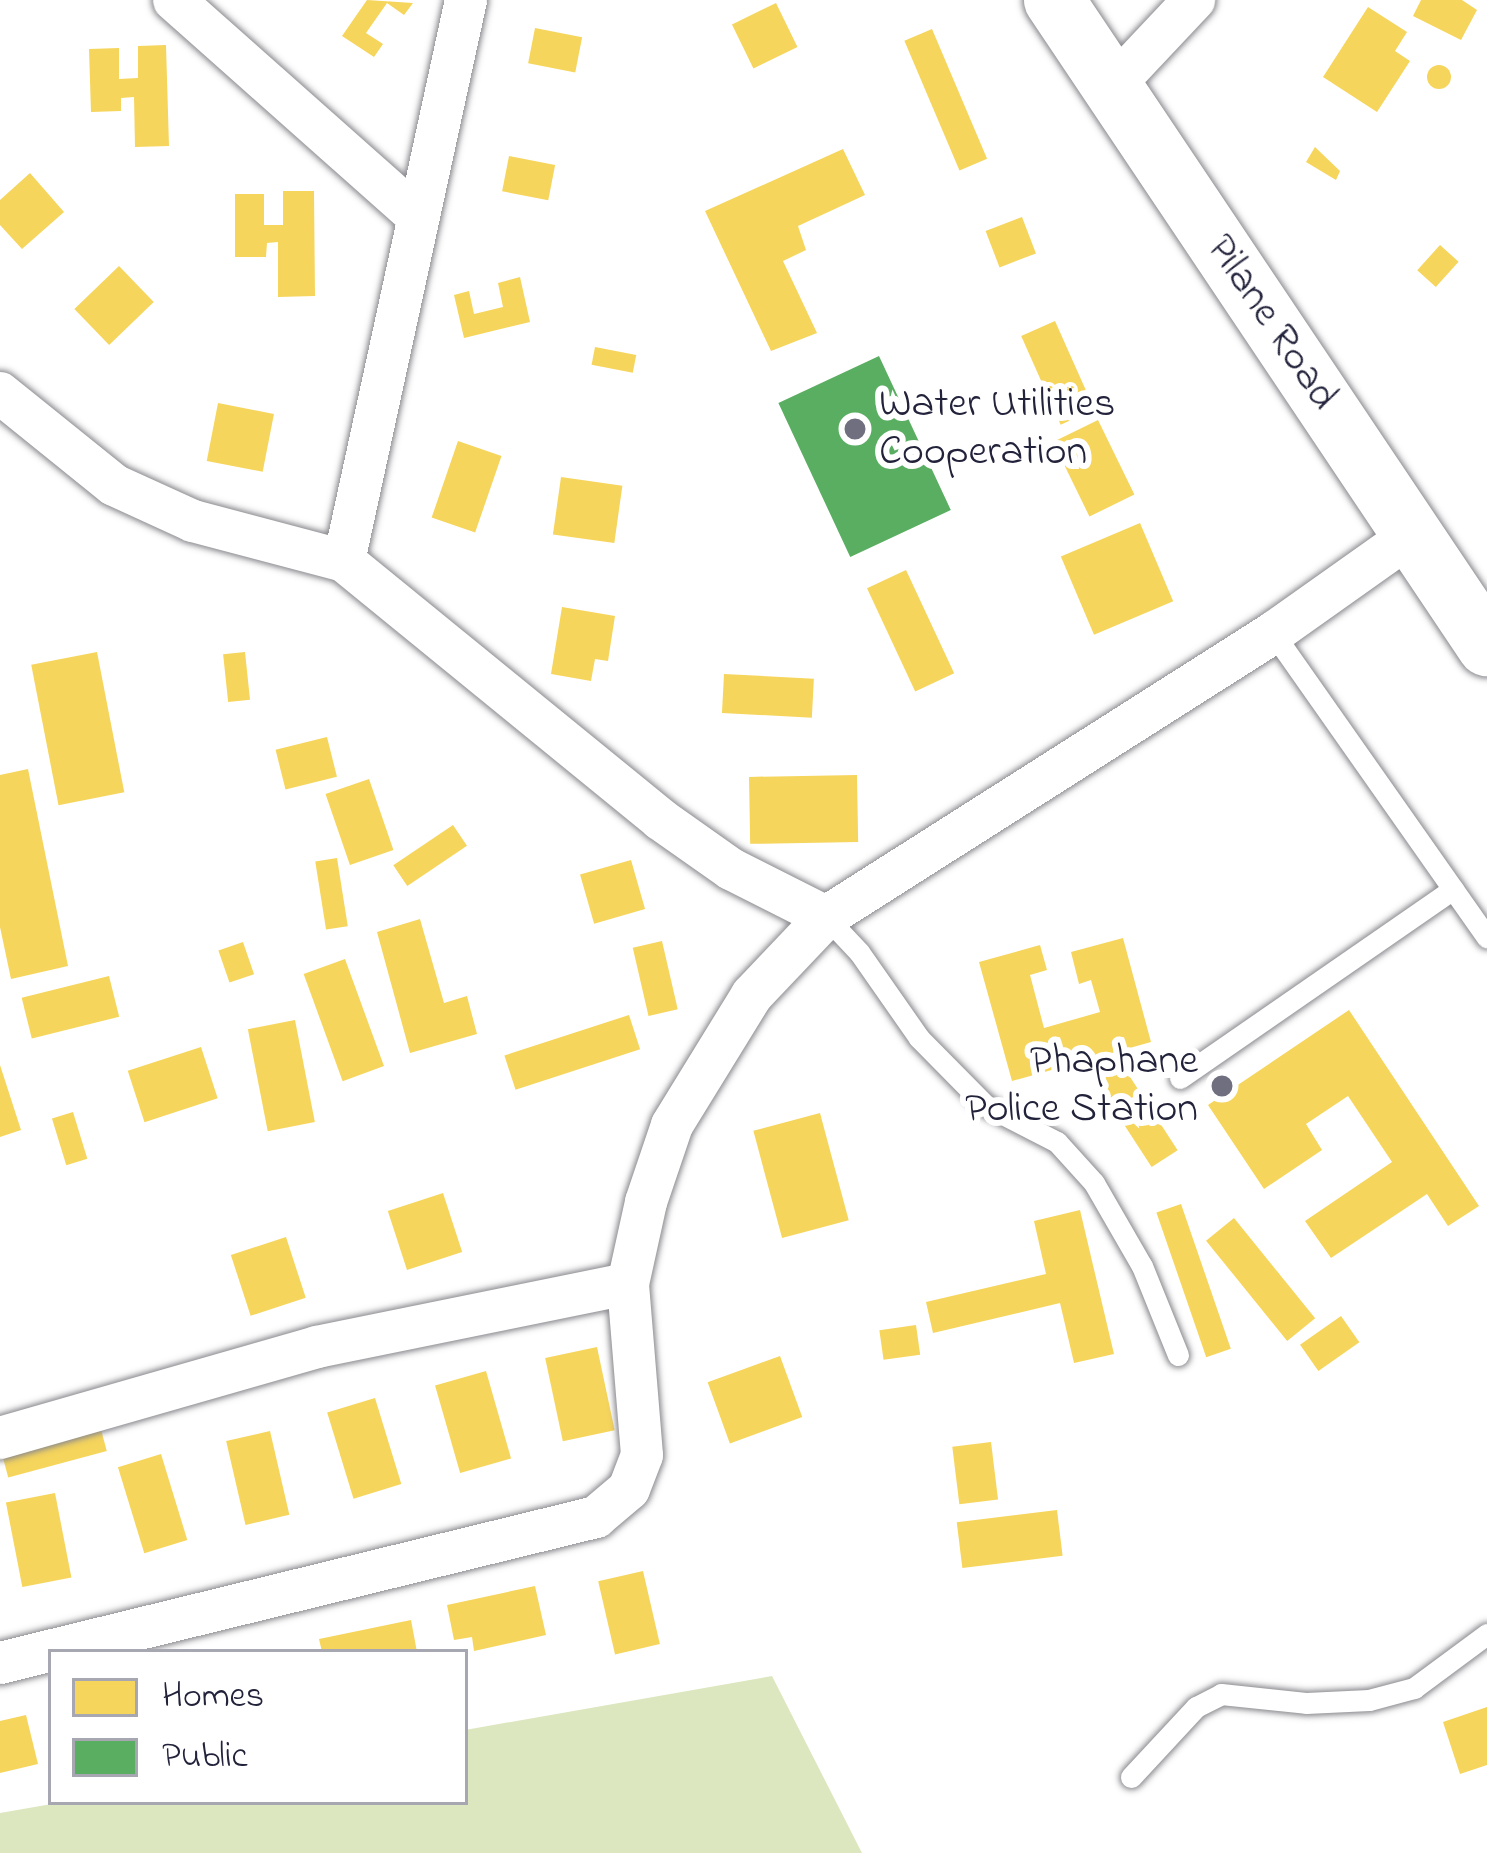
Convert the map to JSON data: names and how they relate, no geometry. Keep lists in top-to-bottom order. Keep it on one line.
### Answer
{"streets":{"main road":["Pilane Road"]},"places":["Water Utilities Cooperation","Phaphane Police Station"],"legend":["Homes","Public"]}
